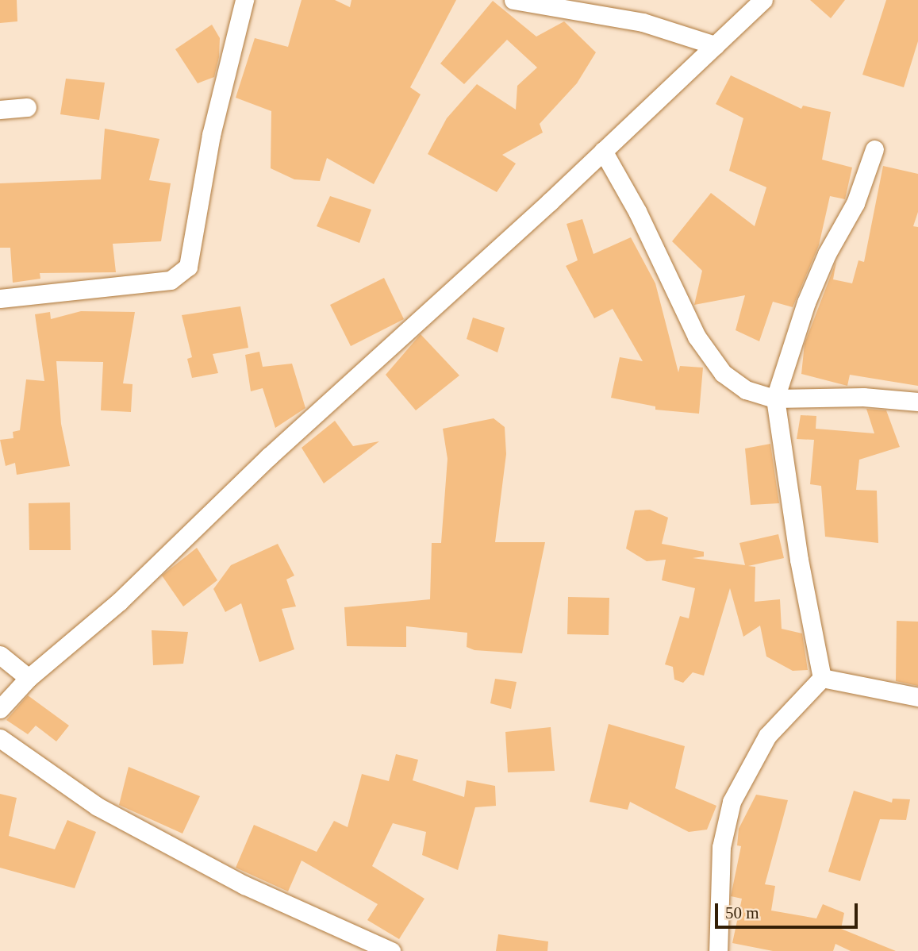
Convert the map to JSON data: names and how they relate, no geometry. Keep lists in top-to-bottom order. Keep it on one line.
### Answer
{"scale_bar":"50 m"}
